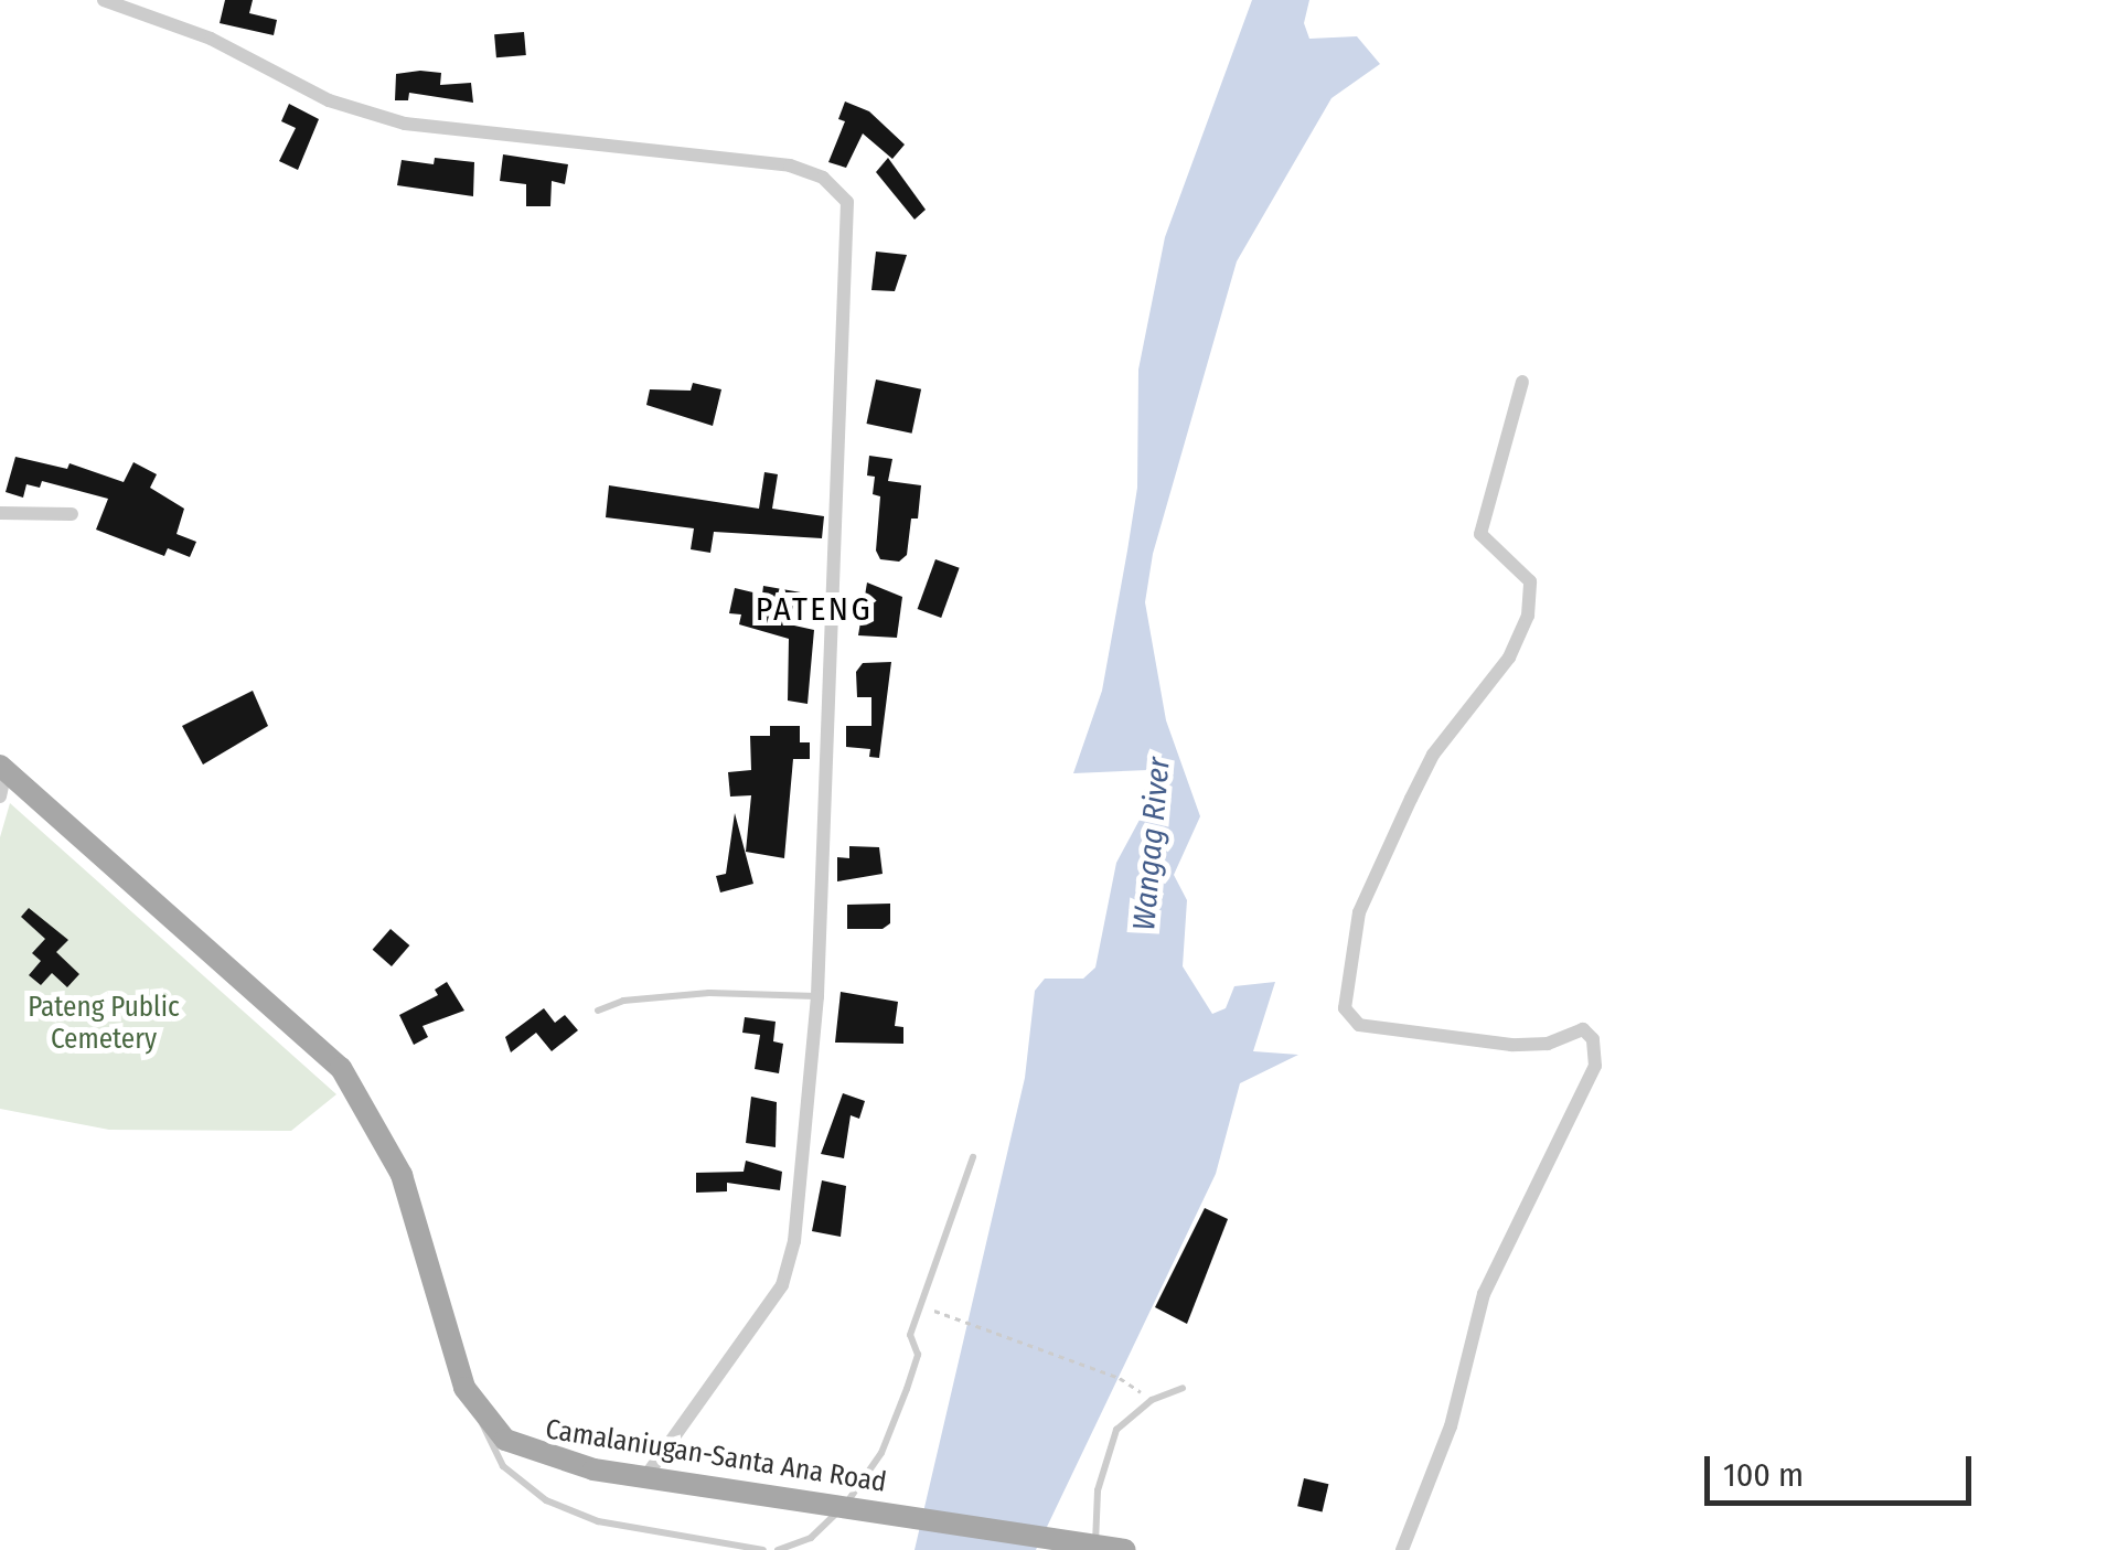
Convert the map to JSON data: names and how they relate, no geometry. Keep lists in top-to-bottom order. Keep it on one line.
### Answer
{"streets":{"main road":["Camalaniugan-Santa Ana Road"]},"districts":["PATENG"],"water":["Wangag River"],"parks":["Pateng Public Cemetery"],"scale_bar":"100 m"}
